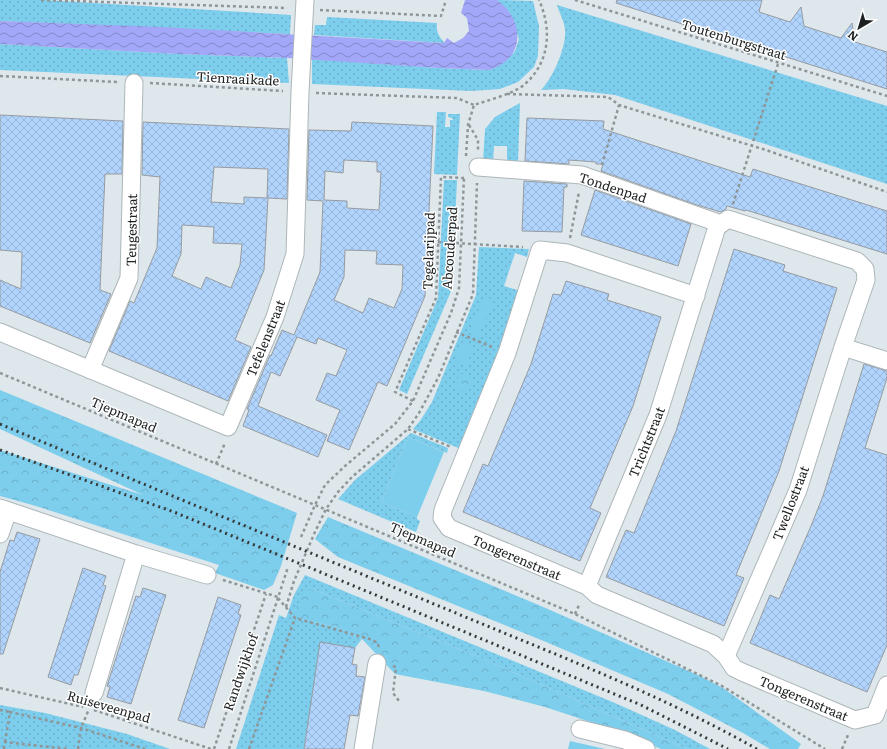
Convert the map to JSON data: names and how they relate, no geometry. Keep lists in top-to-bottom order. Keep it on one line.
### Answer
{"streets":{"street":["Tondenpad","Teugestraat","Tefelenstraat","Trichtstraat","Twellostraat","Tongerenstraat"],"path":["Toutenburgstraat","Tienraaikade","Abcouderpad","Tegelarijpad","Tjepmapad","Randwijkhof","Ruiseveenpad"]},"crossings":[["Tienraaikade","Teugestraat"],["Tienraaikade","Abcouderpad"],["Tienraaikade","Tefelenstraat"],["Tondenpad","Abcouderpad"],["Tondenpad","Twellostraat"],["Abcouderpad","Tegelarijpad"],["Abcouderpad","Tjepmapad"],["Trichtstraat","Tongerenstraat"],["Twellostraat","Tongerenstraat"],["Randwijkhof","Ruiseveenpad"]],"north":"bottom left"}
